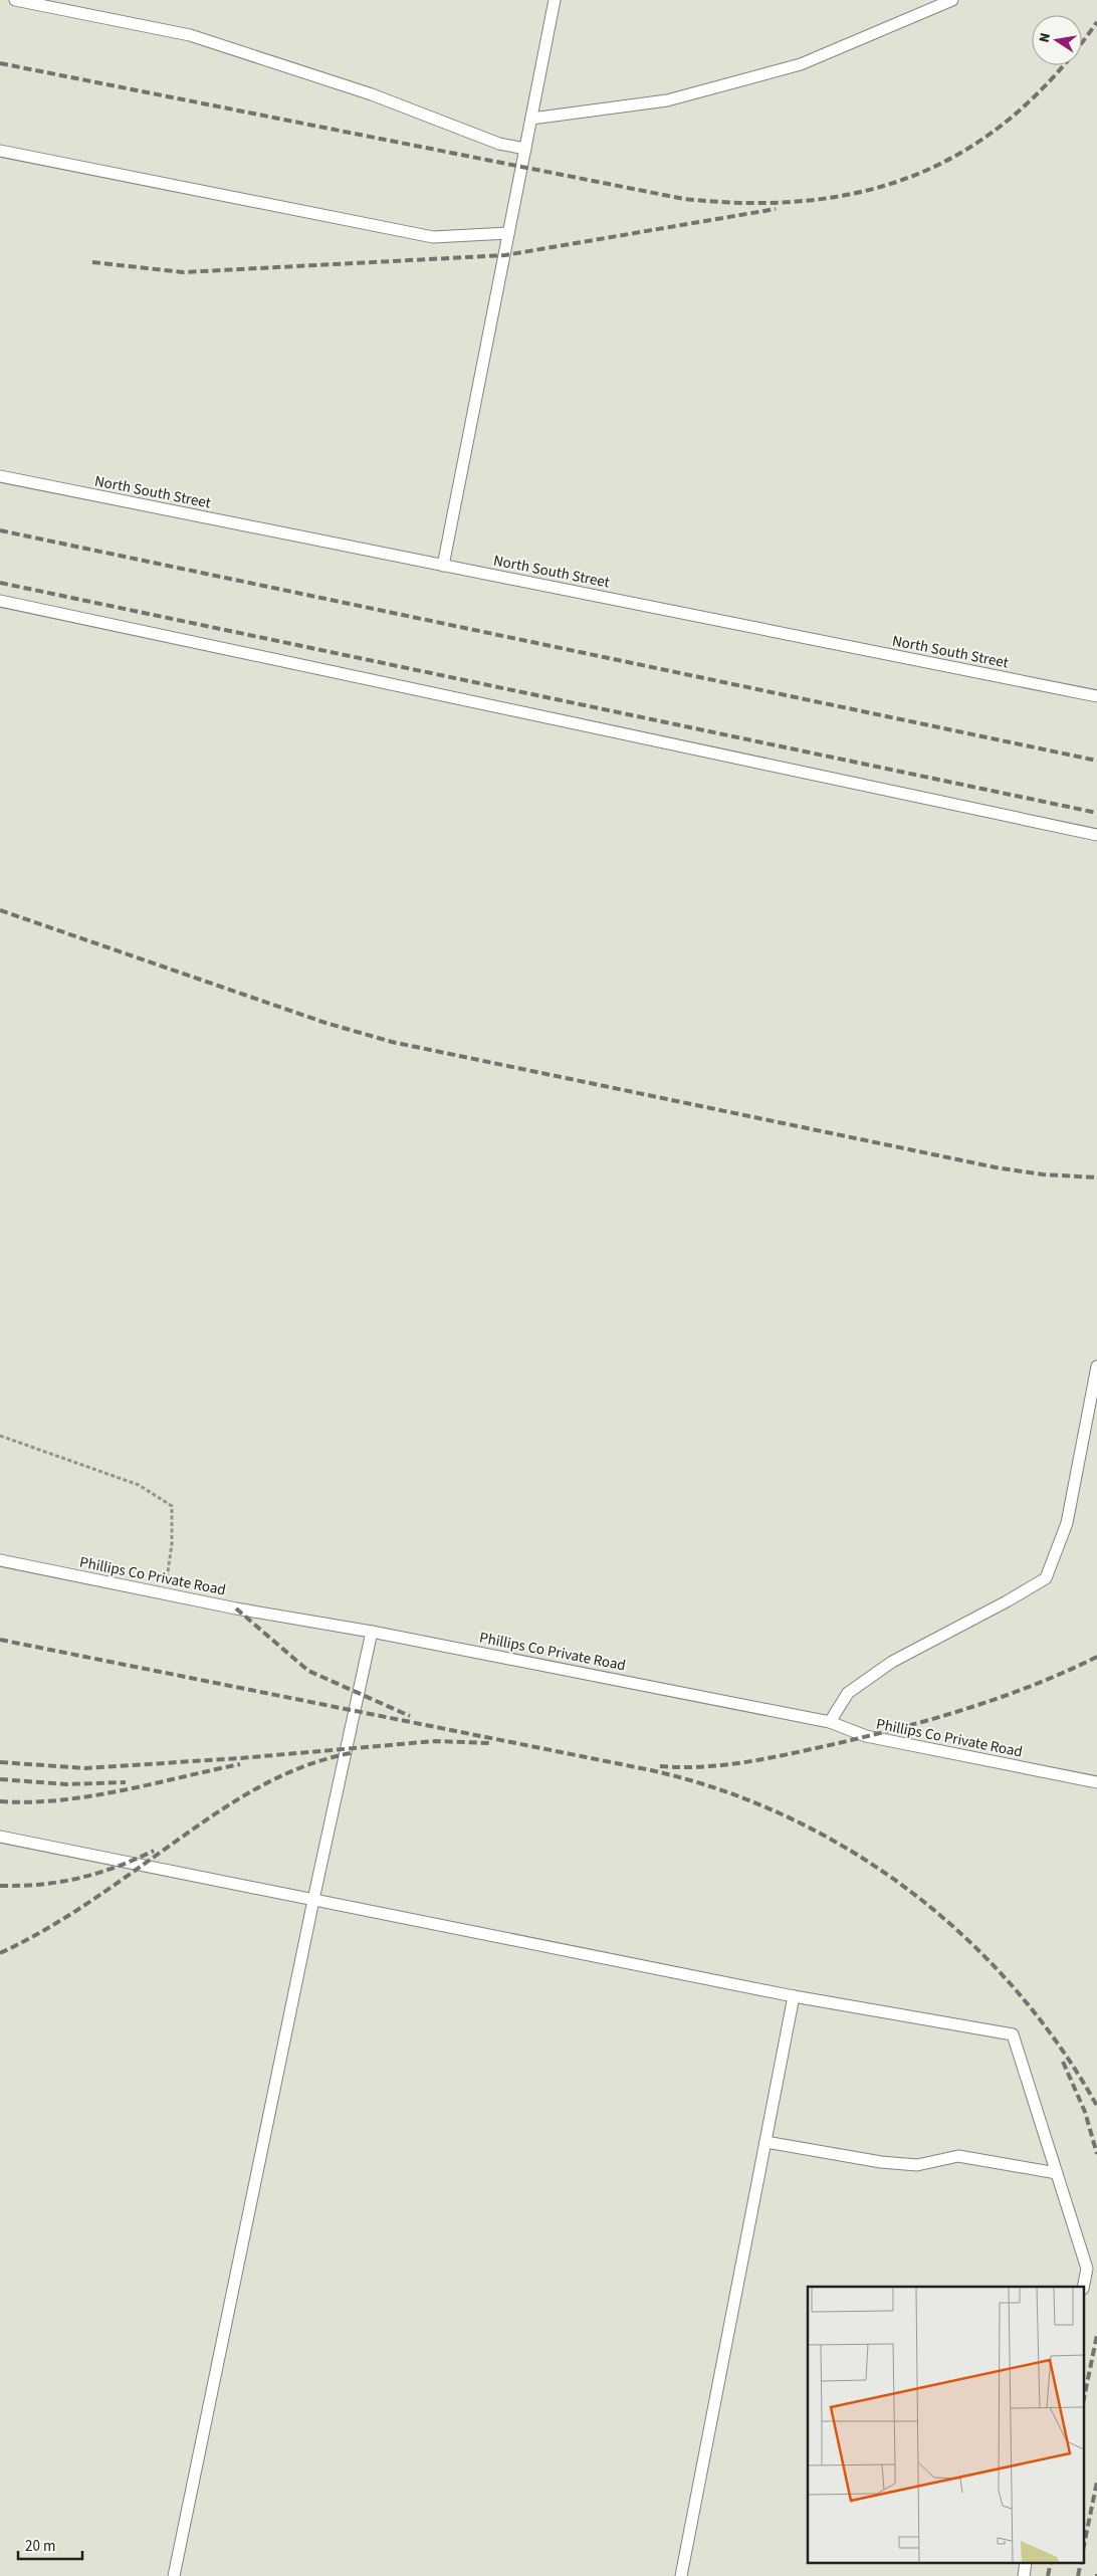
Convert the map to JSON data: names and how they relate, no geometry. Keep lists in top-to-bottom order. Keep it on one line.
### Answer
{"streets":{"lane":["North South Street","Phillips Co Private Road"]},"scale_bar":"20 m","north":"left"}
